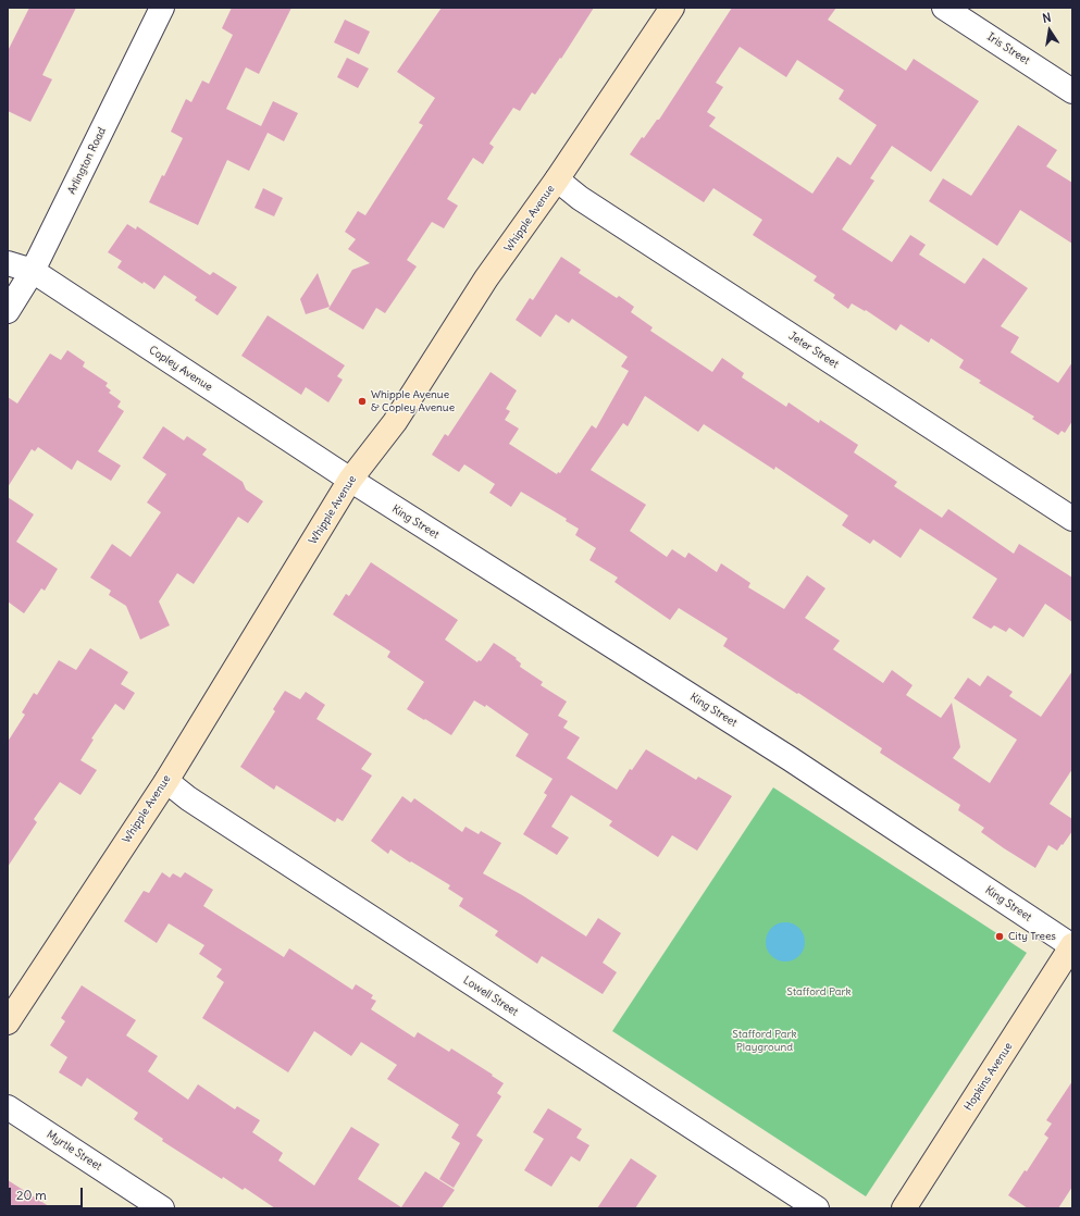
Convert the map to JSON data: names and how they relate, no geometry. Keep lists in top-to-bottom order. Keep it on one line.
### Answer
{"streets":{"main road":["Whipple Avenue","Hopkins Avenue"],"street":["Iris Street","Arlington Road","Jeter Street","Copley Avenue","King Street","Lowell Street","Myrtle Street"]},"crossings":[["Arlington Road","Copley Avenue"],["Whipple Avenue","Jeter Street"],["Whipple Avenue","Copley Avenue"],["Whipple Avenue","King Street"],["Whipple Avenue","Lowell Street"],["Copley Avenue","King Street"],["King Street","Hopkins Avenue"]],"parks":["Stafford Park","Stafford Park Playground"],"places":["Whipple Avenue & Copley Avenue","City Trees"],"scale_bar":"20 m","north":"top"}
